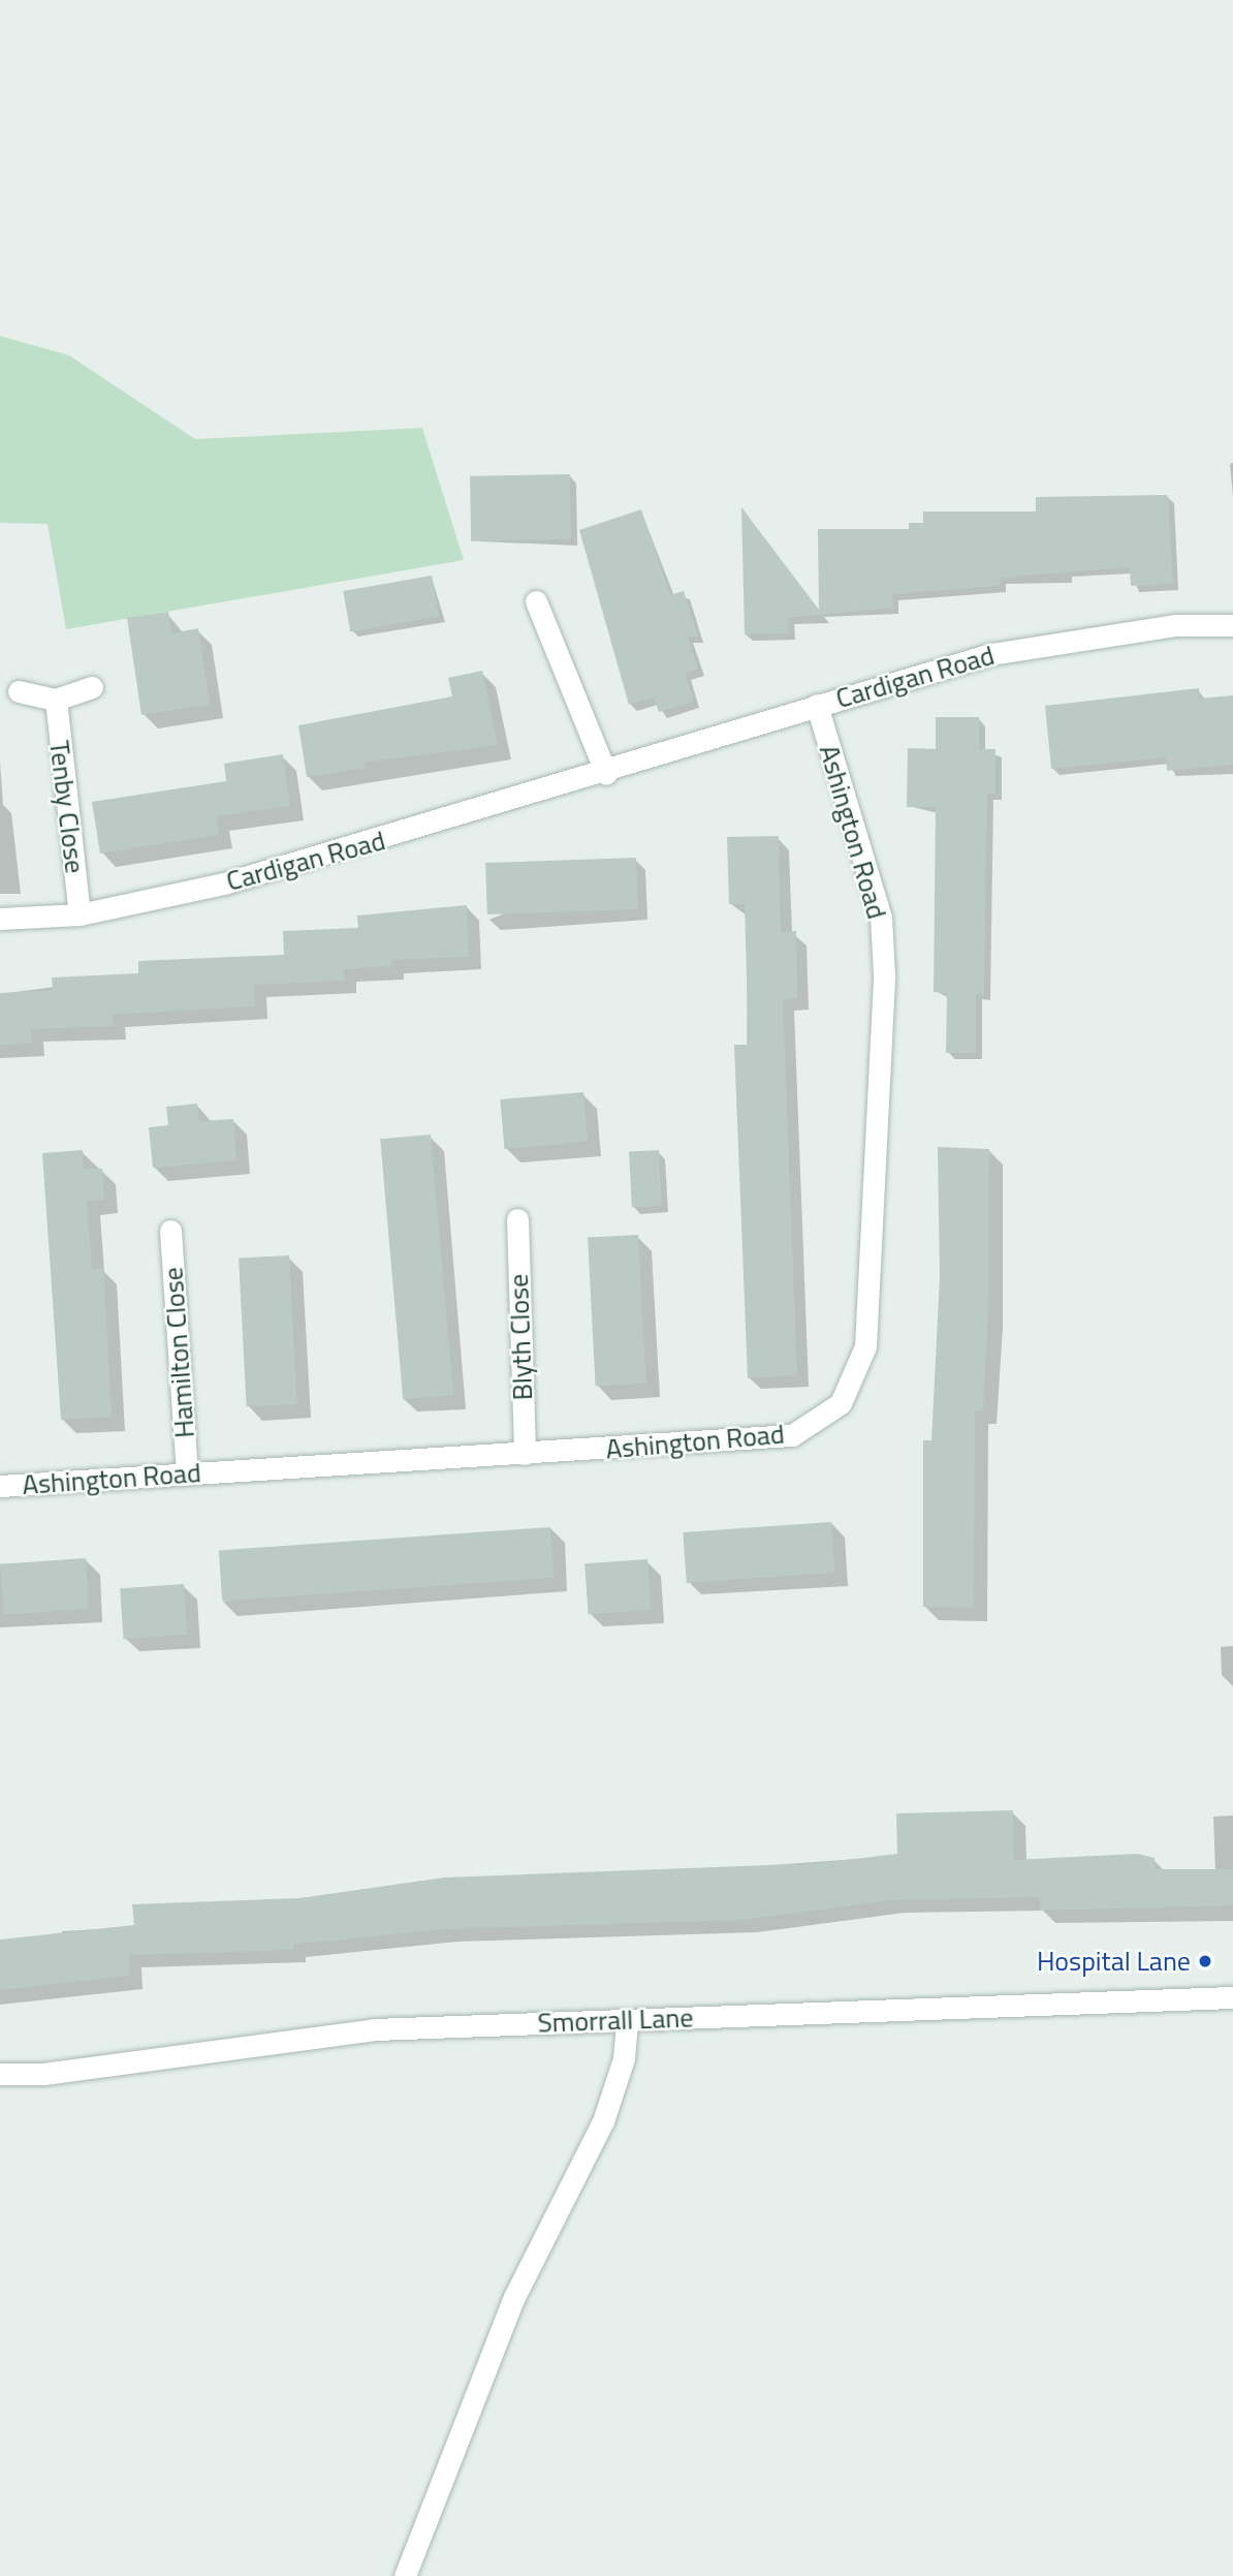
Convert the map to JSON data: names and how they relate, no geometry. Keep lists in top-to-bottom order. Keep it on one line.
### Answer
{"streets":{"street":["Cardigan Road","Tenby Close","Ashington Road","Blyth Close","Hamilton Close","Smorrall Lane"]},"crossings":[["Cardigan Road","Tenby Close"],["Cardigan Road","Ashington Road"],["Ashington Road","Blyth Close"],["Ashington Road","Hamilton Close"]],"places":["Hospital Lane"]}
